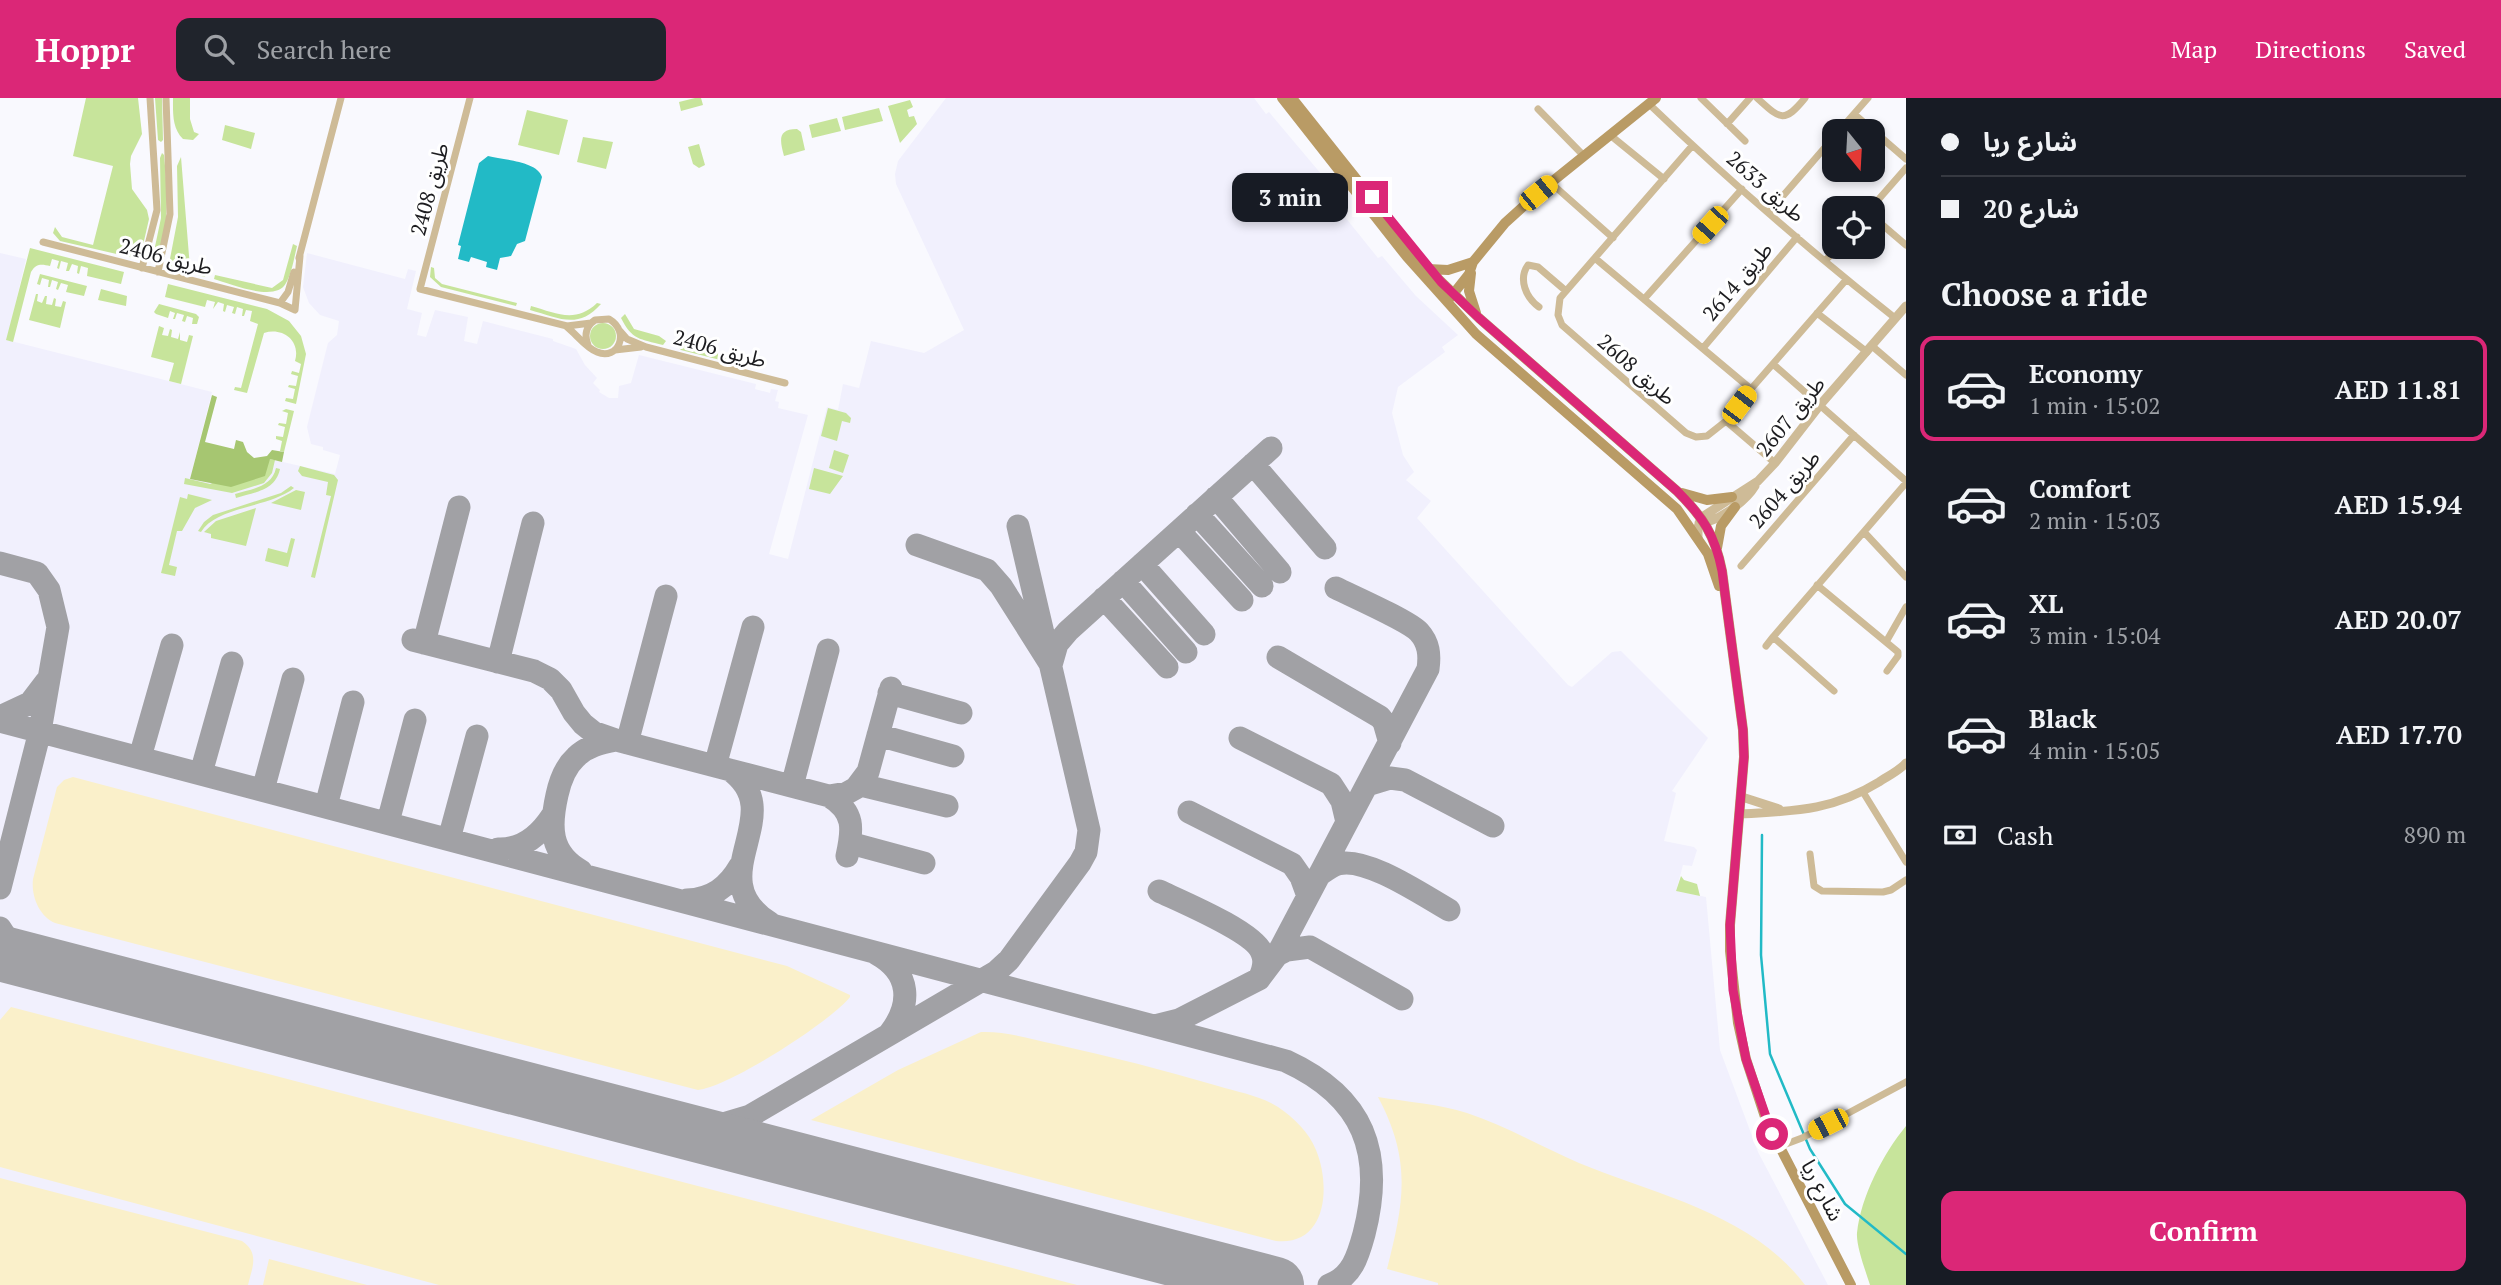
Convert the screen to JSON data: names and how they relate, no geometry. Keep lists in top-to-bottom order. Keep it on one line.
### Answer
{"streets":{"main road":["شارع ريا"],"street":["طريق 2633","طريق 2408","طريق 2406","طريق 2614","طريق 2608","طريق 2607","طريق 2604"]},"crossings":[["طريق 2633","طريق 2614"],["طريق 2633","طريق 2608"],["طريق 2633","طريق 2607"],["طريق 2408","طريق 2406"],["طريق 2614","طريق 2608"]],"north":"bottom","page":{"header":"Hoppr","search":"Search here","nav":["Map","Directions","Saved"],"banner":["شارع ريا","شارع 20"],"bubble":"3 min","heading":"Choose a ride","list":[{"name":"Economy","note":"1 min · 15:02","value":"AED 11.81"},{"name":"Comfort","note":"2 min · 15:03","value":"AED 15.94"},{"name":"XL","note":"3 min · 15:04","value":"AED 20.07"},{"name":"Black","note":"4 min · 15:05","value":"AED 17.70"}],"pay":["Cash","890 m"],"buttons":"Confirm"}}
